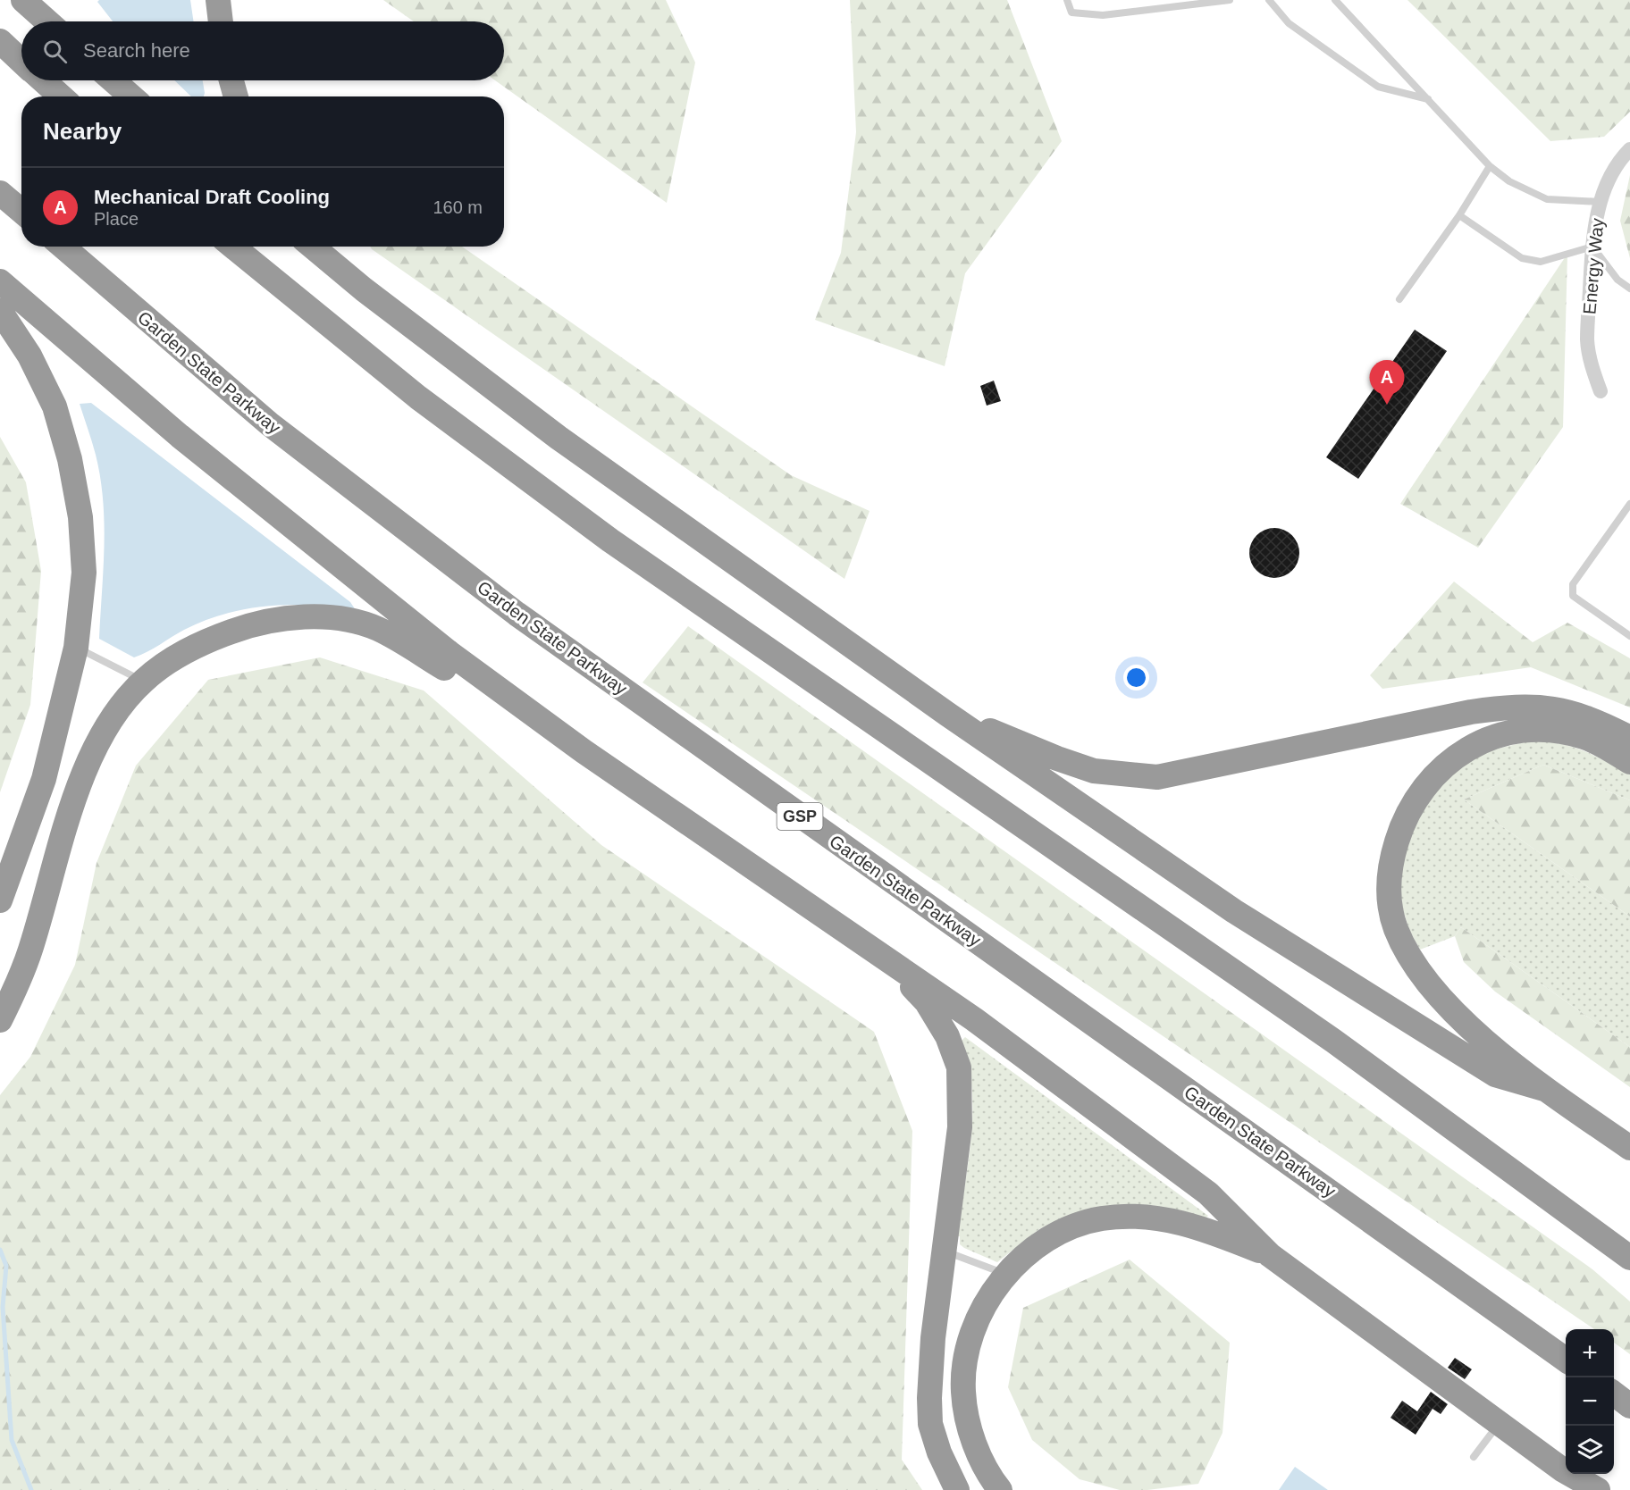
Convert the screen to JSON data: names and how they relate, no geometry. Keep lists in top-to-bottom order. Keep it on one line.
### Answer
{"streets":{"highway":["Garden State Parkway","GSP"],"street":["Energy Way"]},"page":{"search":"Search here","heading":"Nearby","list":[{"mark":"A","name":"Mechanical Draft Cooling","note":"Place","value":"160 m"}],"pins":"A","map_buttons":["+","−"]}}
